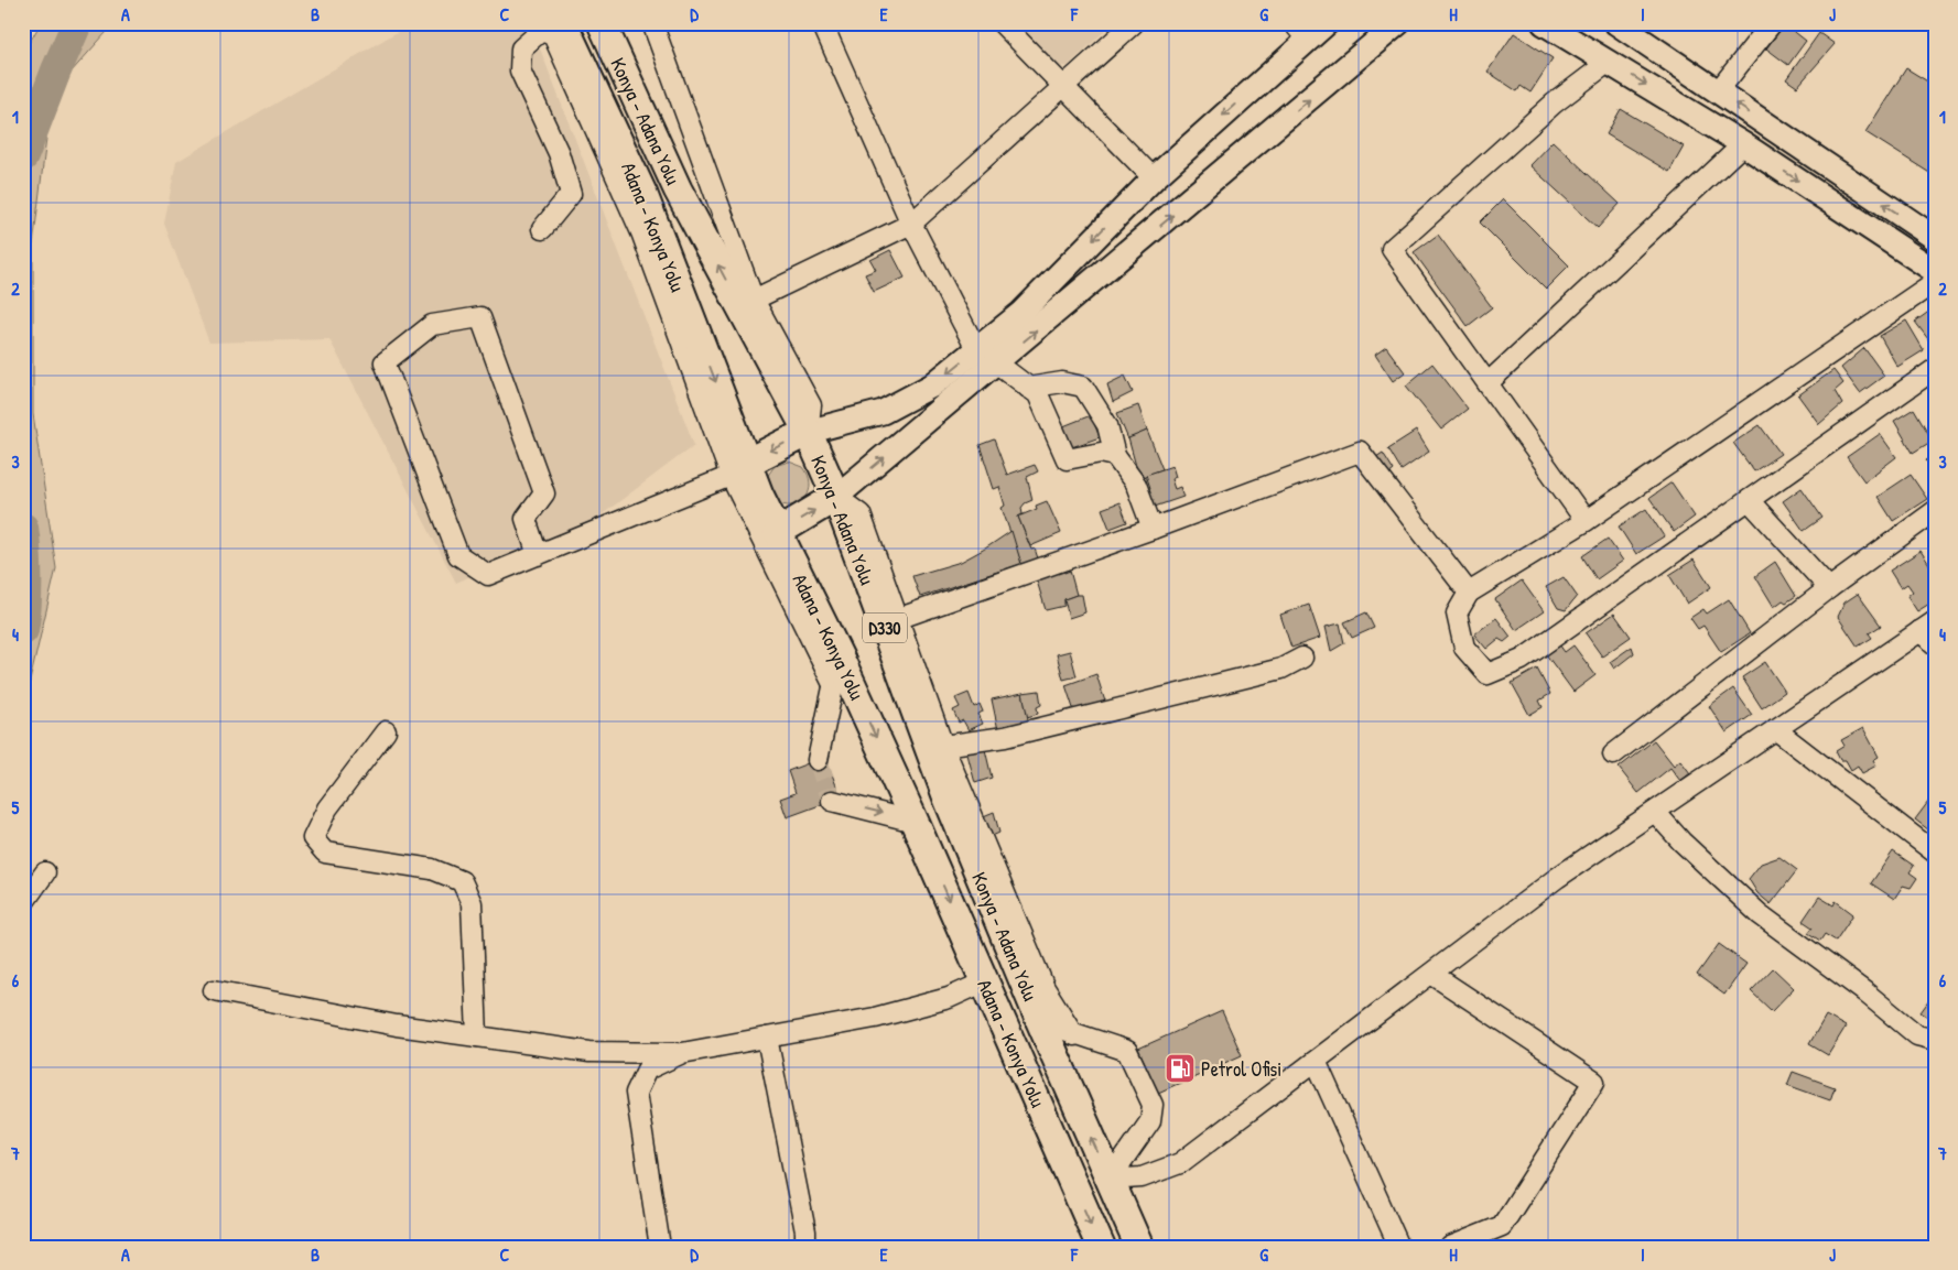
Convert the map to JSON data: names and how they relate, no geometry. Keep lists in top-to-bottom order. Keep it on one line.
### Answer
{"streets":{"highway":["Konya - Adana Yolu","Adana - Konya Yolu","D330"]},"one_way":["Konya - Adana Yolu","Adana - Konya Yolu"],"places":{"fuel station":["Petrol Ofisi"]},"grid":{"columns":["A","B","C","D","E","F","G","H","I","J"],"rows":["1","2","3","4","5","6","7"]}}
